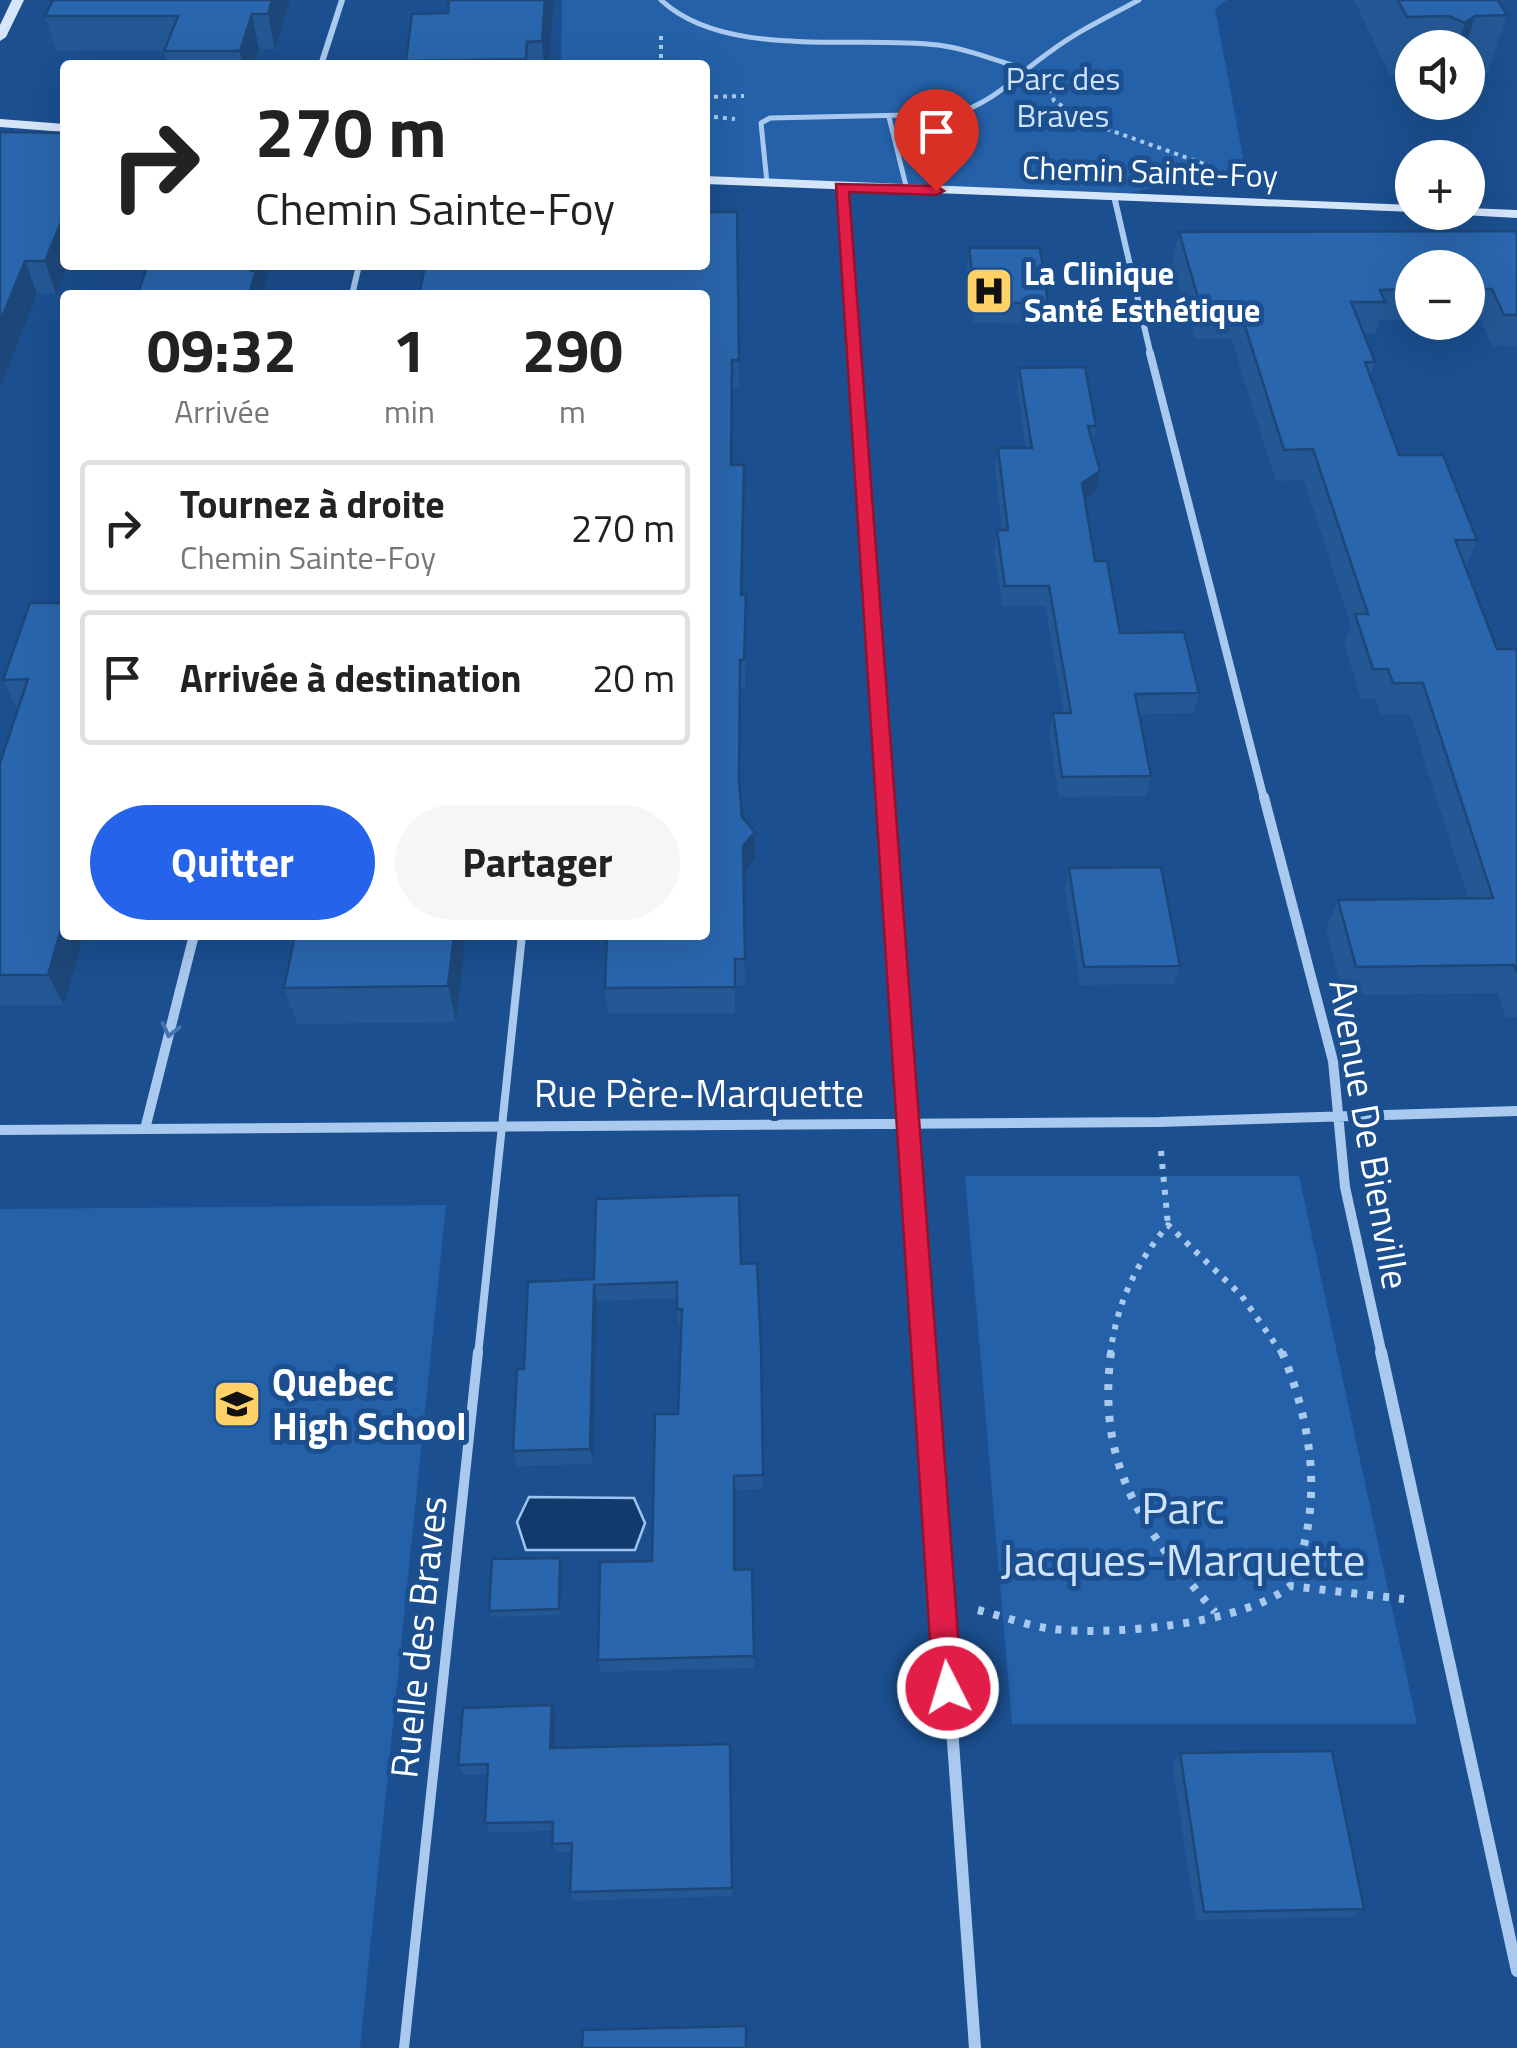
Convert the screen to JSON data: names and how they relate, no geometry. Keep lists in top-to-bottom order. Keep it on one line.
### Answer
{"streets":{"main road":["Chemin Sainte-Foy"],"street":["Rue Père-Marquette","Avenue De Bienville"],"lane":["Ruelle des Braves"]},"crossings":[["Chemin Sainte-Foy","Avenue De Bienville"],["Rue Père-Marquette","Avenue De Bienville"],["Rue Père-Marquette","Ruelle des Braves"]],"parks":["Parc des Braves","Parc Jacques-Marquette"],"places":{"hospital":["La Clinique Santé Esthétique"],"school or university":["Quebec High School"]},"page":{"map_buttons":["+","−"],"turn":["270 m","Chemin Sainte-Foy"],"eta":["09:32","Arrivée","1","min","290","m"],"list":[{"name":"Tournez à droite","note":"Chemin Sainte-Foy","value":"270 m"},{"name":"Arrivée à destination","value":"20 m"}],"buttons":["Quitter","Partager"]}}
